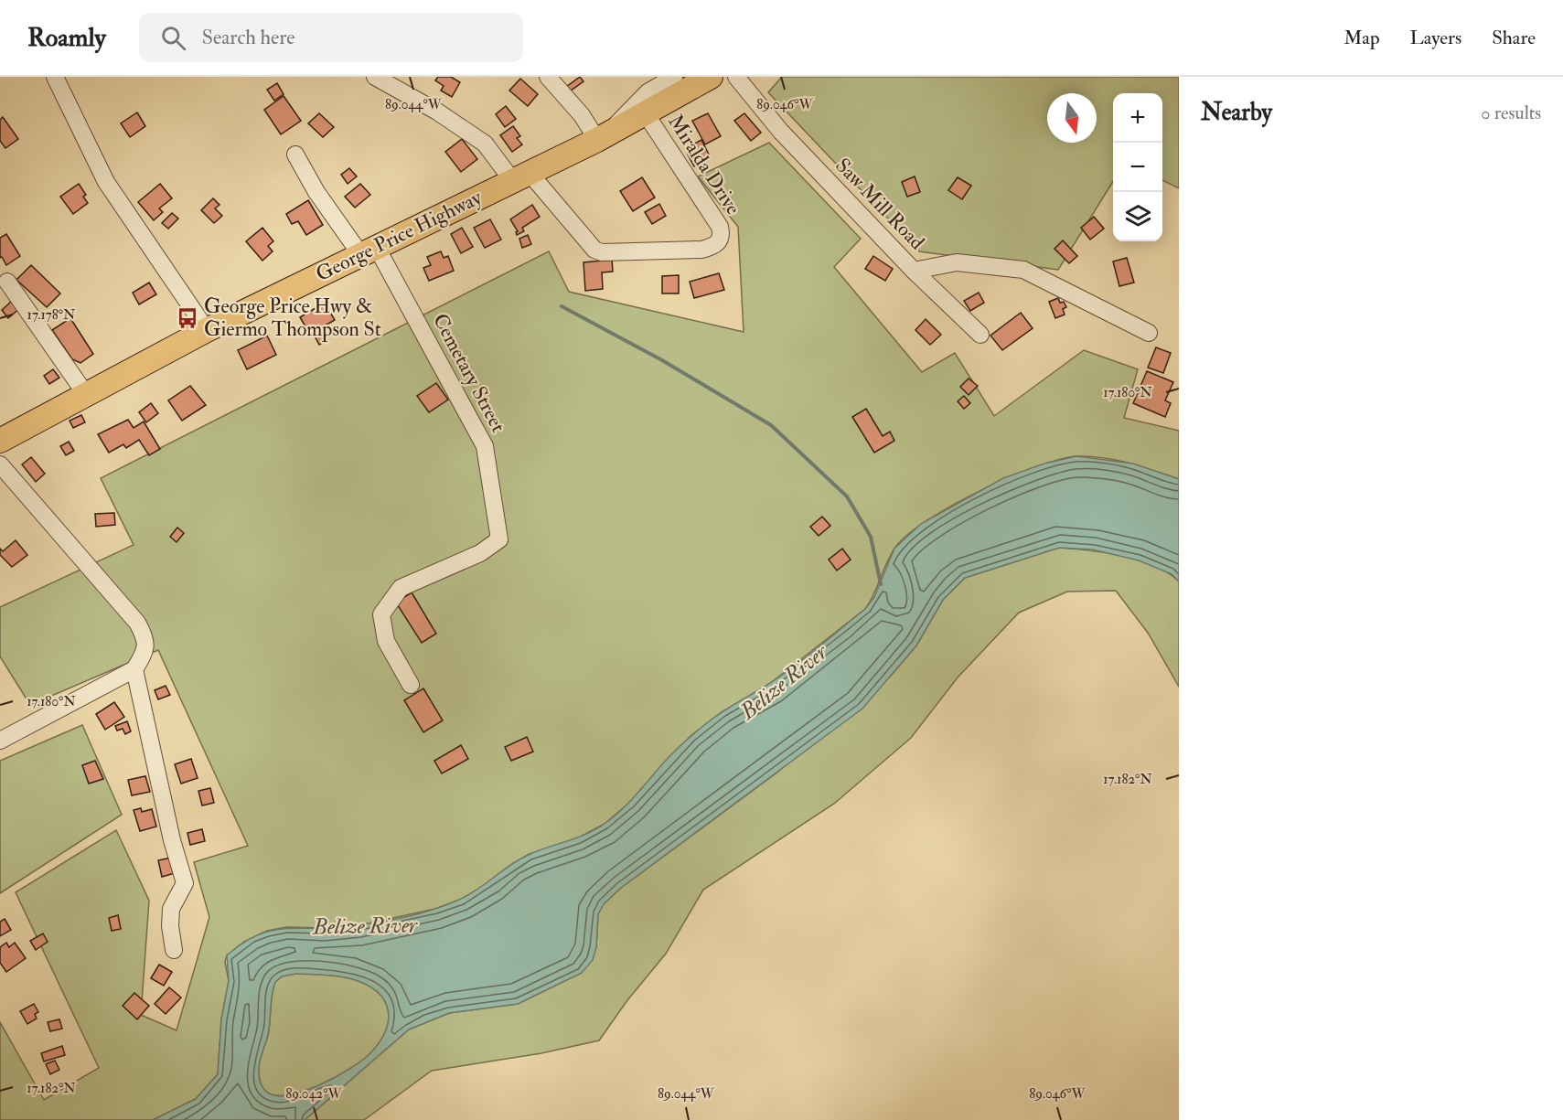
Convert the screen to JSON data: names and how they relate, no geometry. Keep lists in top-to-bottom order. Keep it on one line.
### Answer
{"streets":{"highway":["George Price Highway"],"street":["Miralda Drive","Saw Mill Road","Cemetary Street"]},"crossings":[["Miralda Drive","George Price Highway"],["George Price Highway","Cemetary Street"]],"water":["Belize River"],"places":{"bus stop":["George Price Hwy & Giermo Thompson St"]},"north":"bottom","page":{"header":"Roamly","search":"Search here","nav":["Map","Layers","Share"],"heading":["Nearby","0 results"],"map_buttons":["+","−"]},"coordinates":["89.044°W","89.046°W","17.178°N","17.180°N","17.182°N","89.042°W"]}
